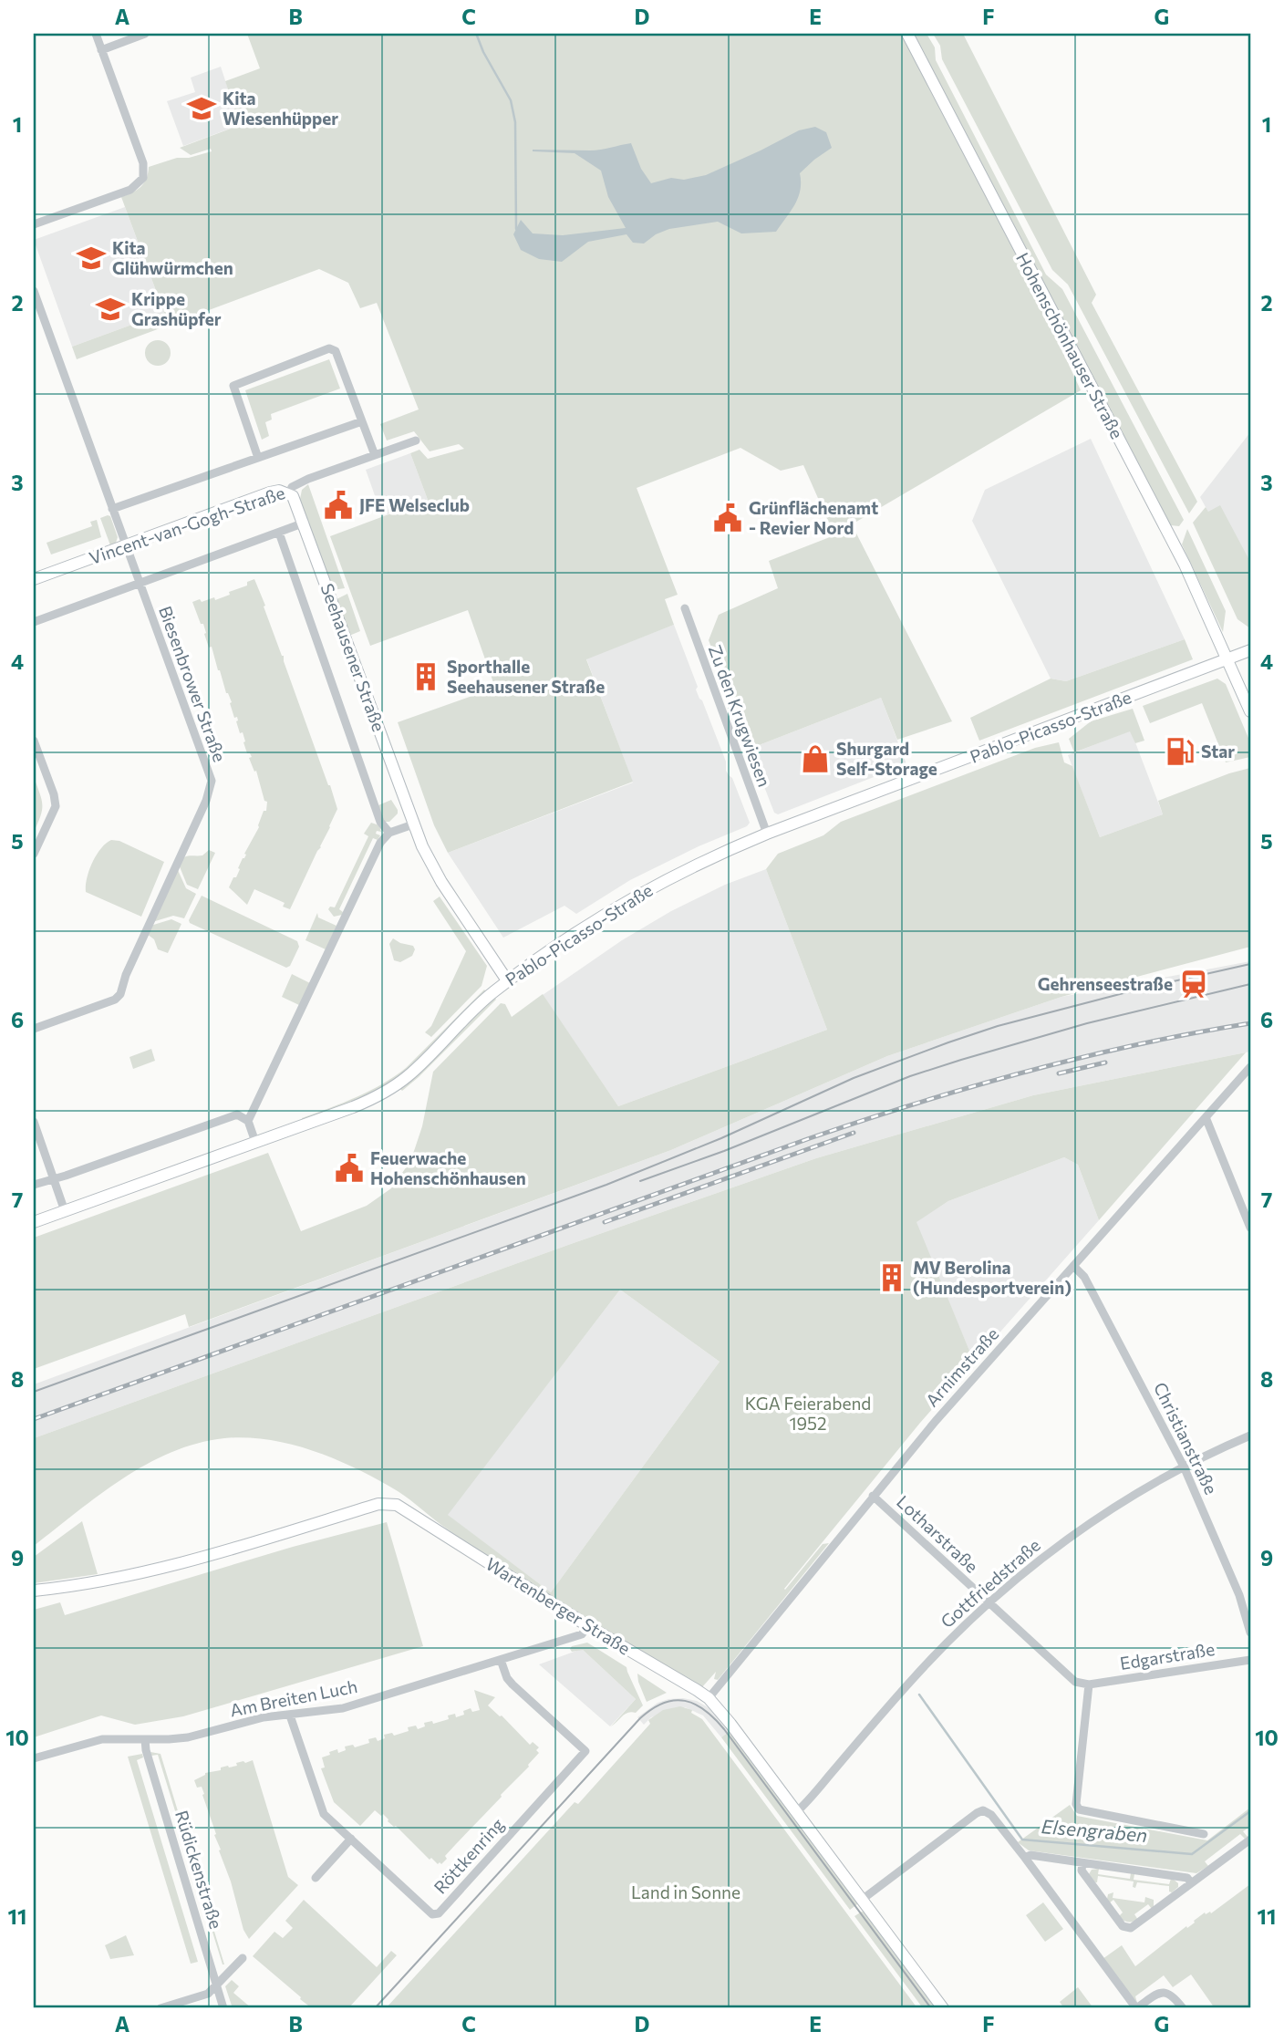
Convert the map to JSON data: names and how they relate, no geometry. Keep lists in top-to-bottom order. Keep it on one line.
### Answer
{"streets":{"street":["Hohenschönhauser Straße","Vincent-van-Gogh-Straße","Seehausener Straße","Biesenbrower Straße","Zu den Krugwiesen","Pablo-Picasso-Straße","Arnimstraße","Christianstraße","Lotharstraße","Gottfriedstraße","Wartenberger Straße","Edgarstraße","Am Breiten Luch","Röttkenring","Rüdickenstraße"]},"crossings":[["Hohenschönhauser Straße","Pablo-Picasso-Straße"],["Vincent-van-Gogh-Straße","Seehausener Straße"],["Vincent-van-Gogh-Straße","Biesenbrower Straße"],["Seehausener Straße","Pablo-Picasso-Straße"],["Zu den Krugwiesen","Pablo-Picasso-Straße"],["Arnimstraße","Christianstraße"],["Arnimstraße","Lotharstraße"],["Arnimstraße","Wartenberger Straße"],["Christianstraße","Gottfriedstraße"],["Lotharstraße","Gottfriedstraße"],["Lotharstraße","Edgarstraße"],["Gottfriedstraße","Wartenberger Straße"],["Wartenberger Straße","Am Breiten Luch"],["Am Breiten Luch","Röttkenring"],["Am Breiten Luch","Rüdickenstraße"]],"water":["Elsengraben"],"parks":["KGA Feierabend 1952","Land in Sonne"],"places":{"school or university":["Kita Wiesenhüpper","Kita Glühwürmchen","Krippe Grashüpfer"],"public building":["JFE Welseclub","Grünflächenamt - Revier Nord","Feuerwache Hohenschönhausen"],"building":["Sporthalle Seehausener Straße","MV Berolina (Hundesportverein)"],"fuel station":["Star"],"shop":["Shurgard Self-Storage"],"station":["Gehrenseestraße"]},"grid":{"columns":["A","B","C","D","E","F","G"],"rows":["1","2","3","4","5","6","7","8","9","10","11"]}}
